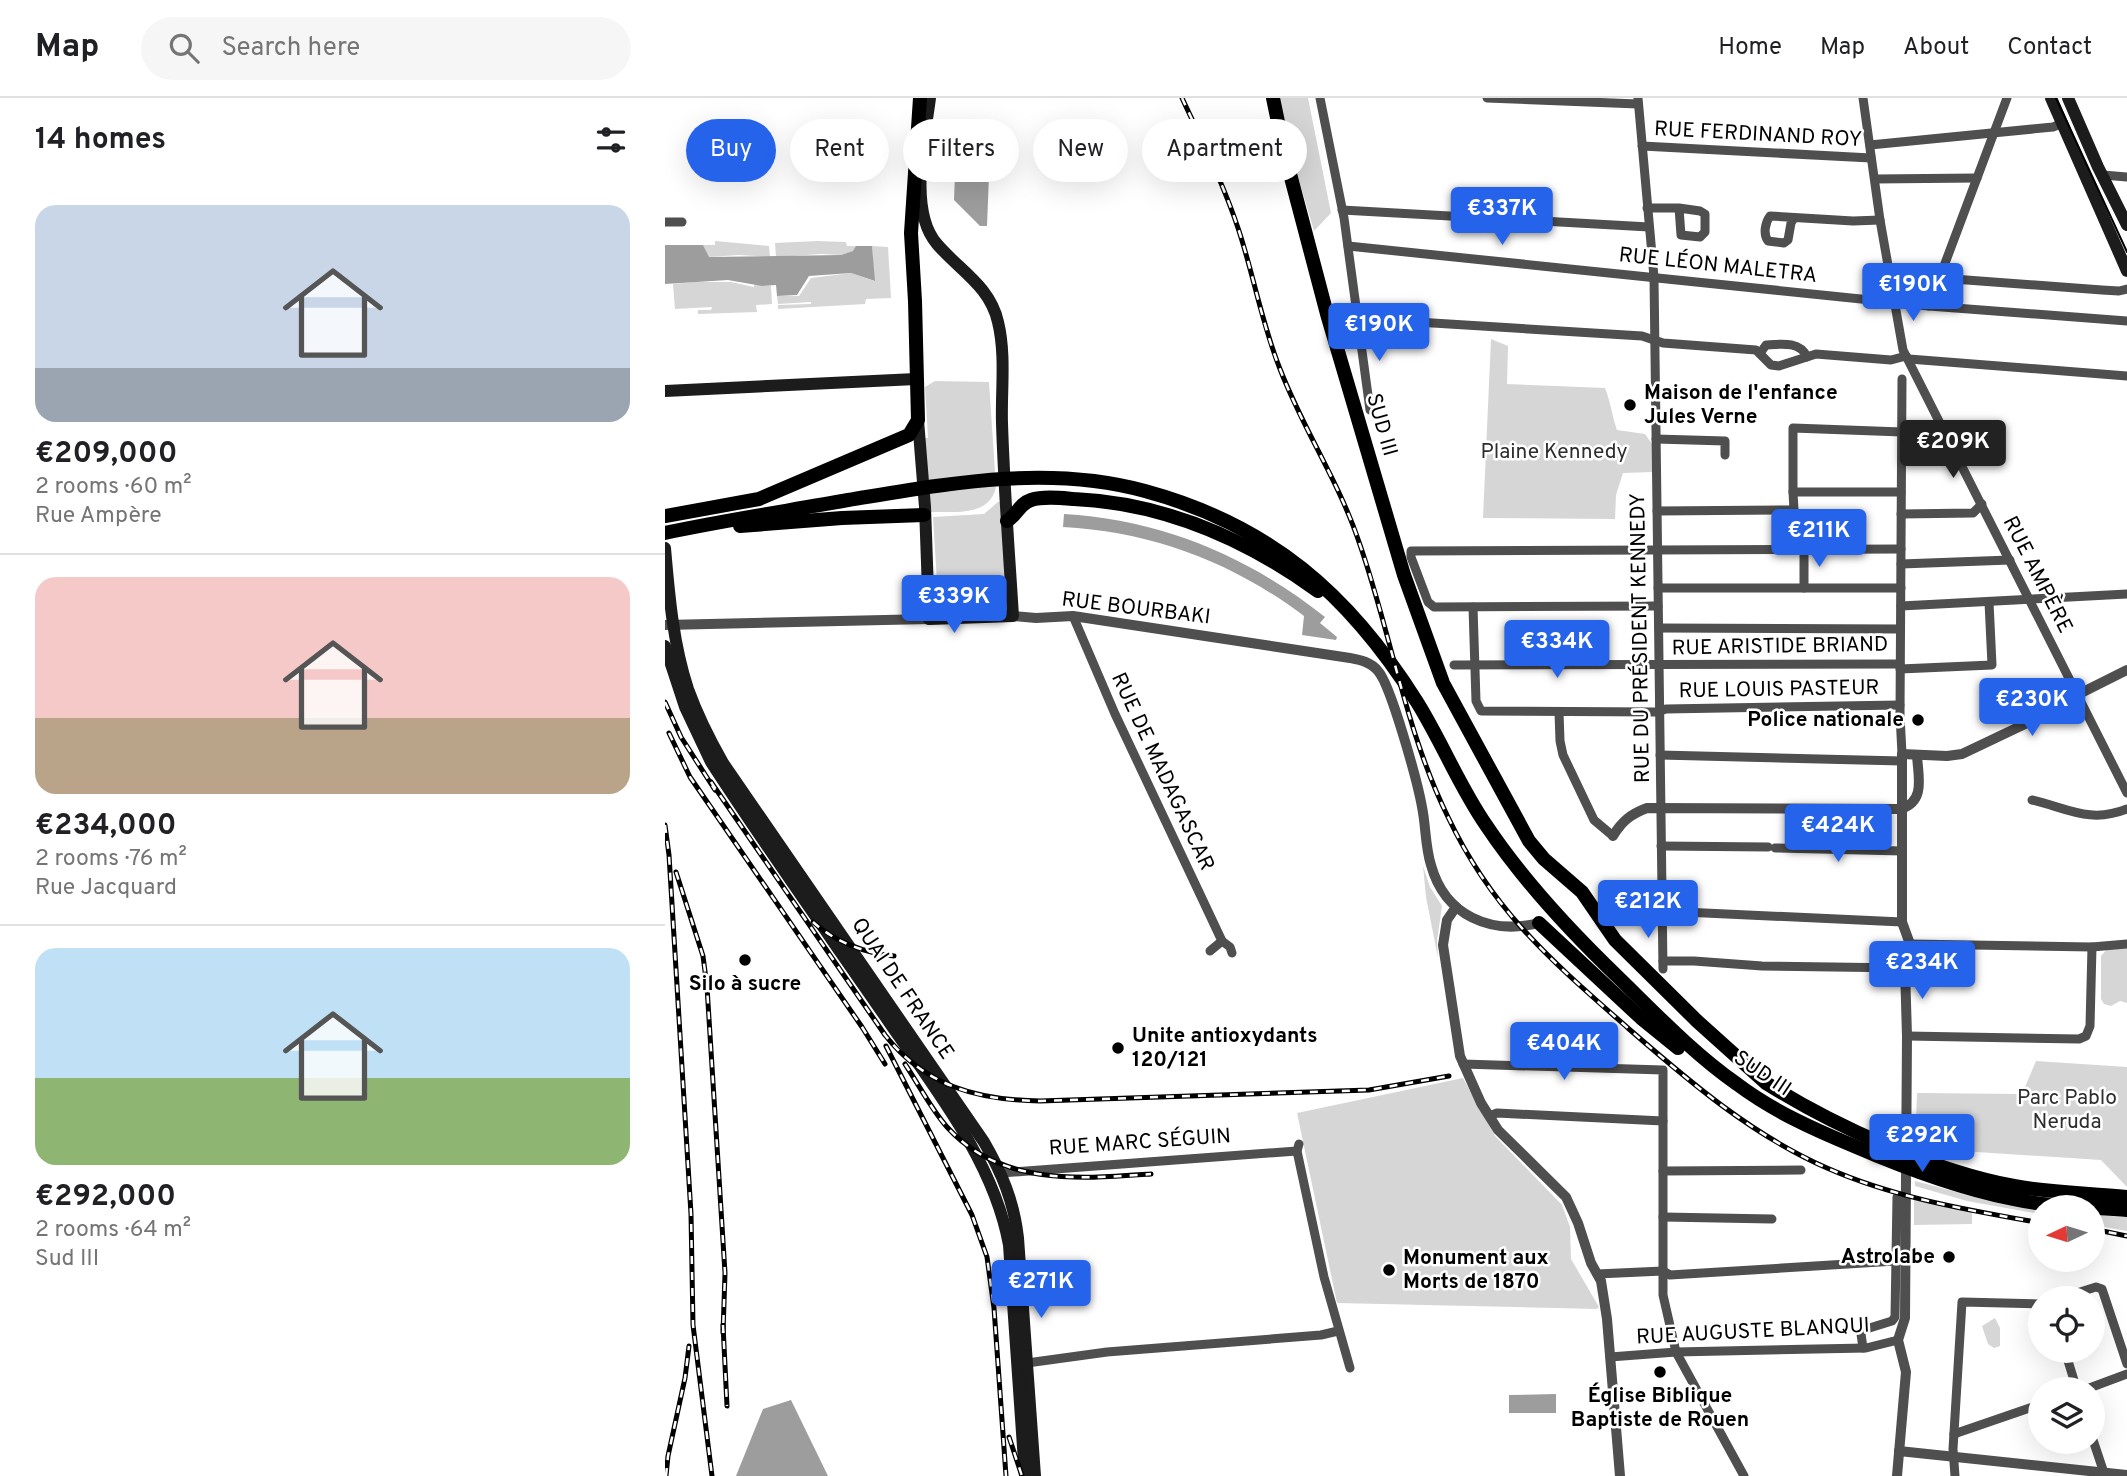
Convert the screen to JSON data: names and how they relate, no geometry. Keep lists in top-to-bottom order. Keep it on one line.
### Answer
{"streets":{"highway":["SUD III"],"main road":["RUE BOURBAKI","QUAI DE FRANCE"],"street":["RUE FERDINAND ROY","RUE LÉON MALETRA","RUE AMPÈRE","RUE DU PRÉSIDENT KENNEDY","RUE ARISTIDE BRIAND","RUE LOUIS PASTEUR","RUE DE MADAGASCAR","RUE MARC SÉGUIN","RUE AUGUSTE BLANQUI"]},"crossings":[["RUE FERDINAND ROY","RUE AMPÈRE"],["RUE FERDINAND ROY","RUE DU PRÉSIDENT KENNEDY"],["RUE LÉON MALETRA","RUE AMPÈRE"],["RUE LÉON MALETRA","RUE DU PRÉSIDENT KENNEDY"],["RUE BOURBAKI","RUE DE MADAGASCAR"],["RUE BOURBAKI","QUAI DE FRANCE"],["RUE DU PRÉSIDENT KENNEDY","RUE ARISTIDE BRIAND"],["RUE DU PRÉSIDENT KENNEDY","RUE LOUIS PASTEUR"],["RUE ARISTIDE BRIAND","RUE LOUIS PASTEUR"],["QUAI DE FRANCE","RUE MARC SÉGUIN"]],"parks":["Plaine Kennedy","Parc Pablo Neruda"],"places":["Maison de l'enfance Jules Verne","Police nationale","Silo à sucre","Unite antioxydants 120/121","Astrolabe","Monument aux Morts de 1870","Église Biblique Baptiste de Rouen"],"north":"left","page":{"header":"Map","search":"Search here","nav":["Home","Map","About","Contact"],"heading":"14 homes","chip":["Buy","Rent","Filters","New","Apartment"],"list":[{"name":"€209,000","note":"2 rooms · 60 m² · Rue Ampère"},{"name":"€234,000","note":"2 rooms · 76 m² · Rue Jacquard"},{"name":"€292,000","note":"2 rooms · 64 m² · Sud III"}],"price":["€337K","€190K","€190K","€209K","€211K","€339K","€334K","€230K","€424K","€212K","€234K","€404K","€292K","€271K"]}}
